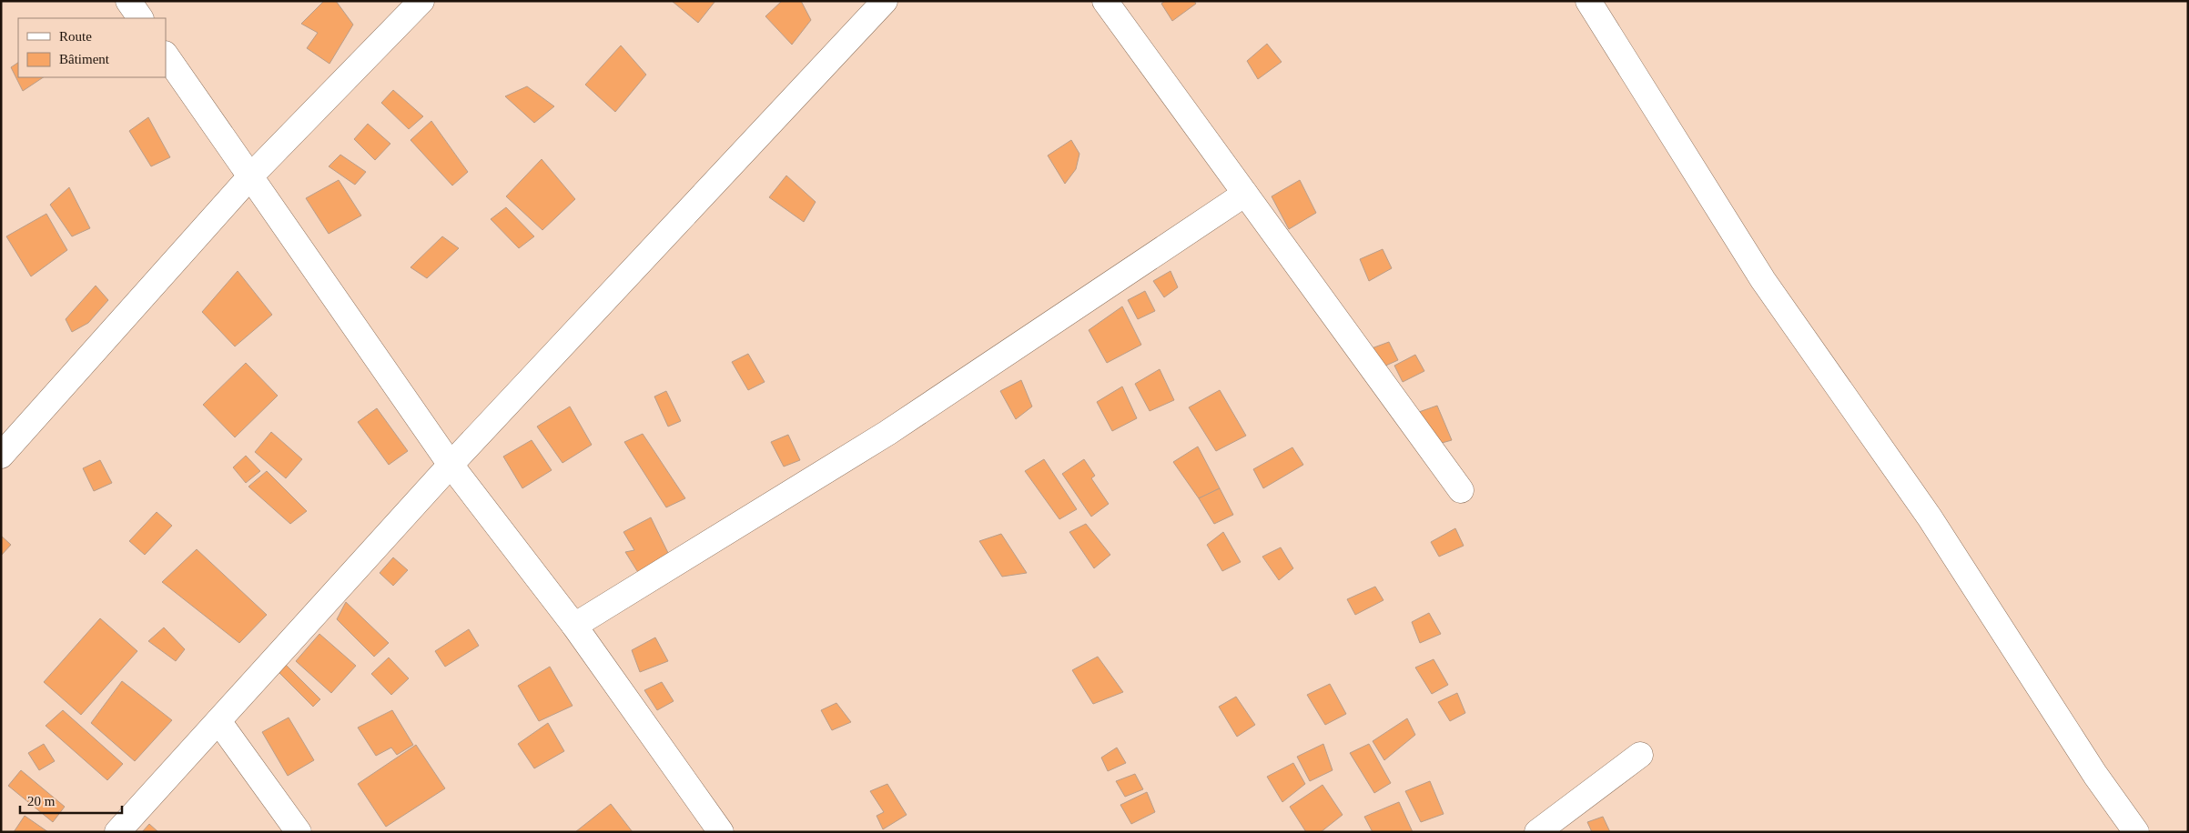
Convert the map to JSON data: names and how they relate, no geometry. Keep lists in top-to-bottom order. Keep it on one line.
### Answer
{"legend":["Route","Bâtiment"],"scale_bar":"20 m"}
